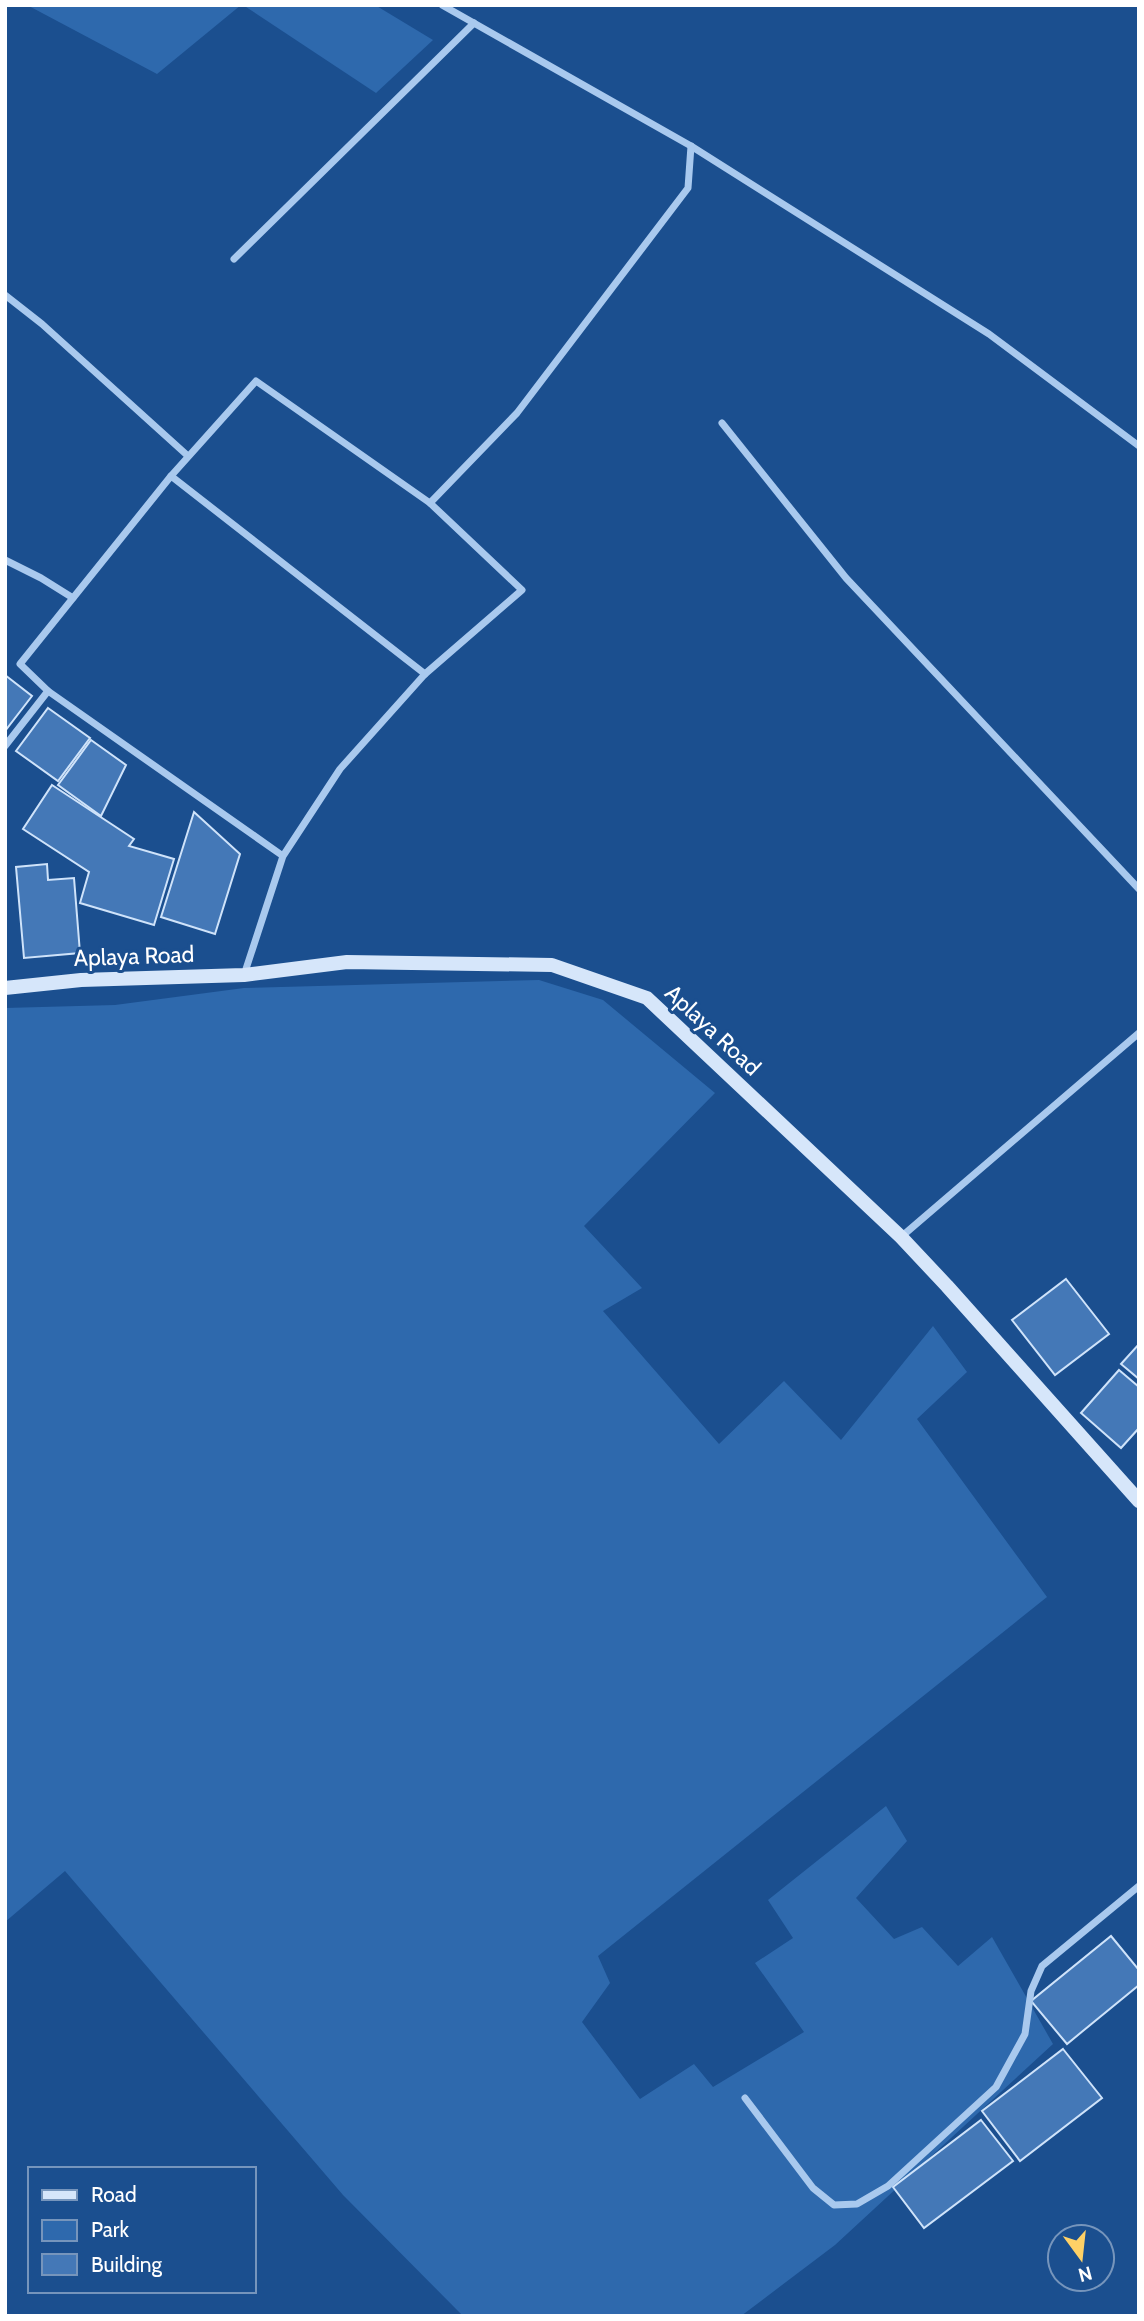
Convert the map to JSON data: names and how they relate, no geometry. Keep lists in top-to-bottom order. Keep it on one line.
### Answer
{"streets":{"street":["Aplaya Road"]},"legend":["Road","Park","Building"],"north":"bottom"}
